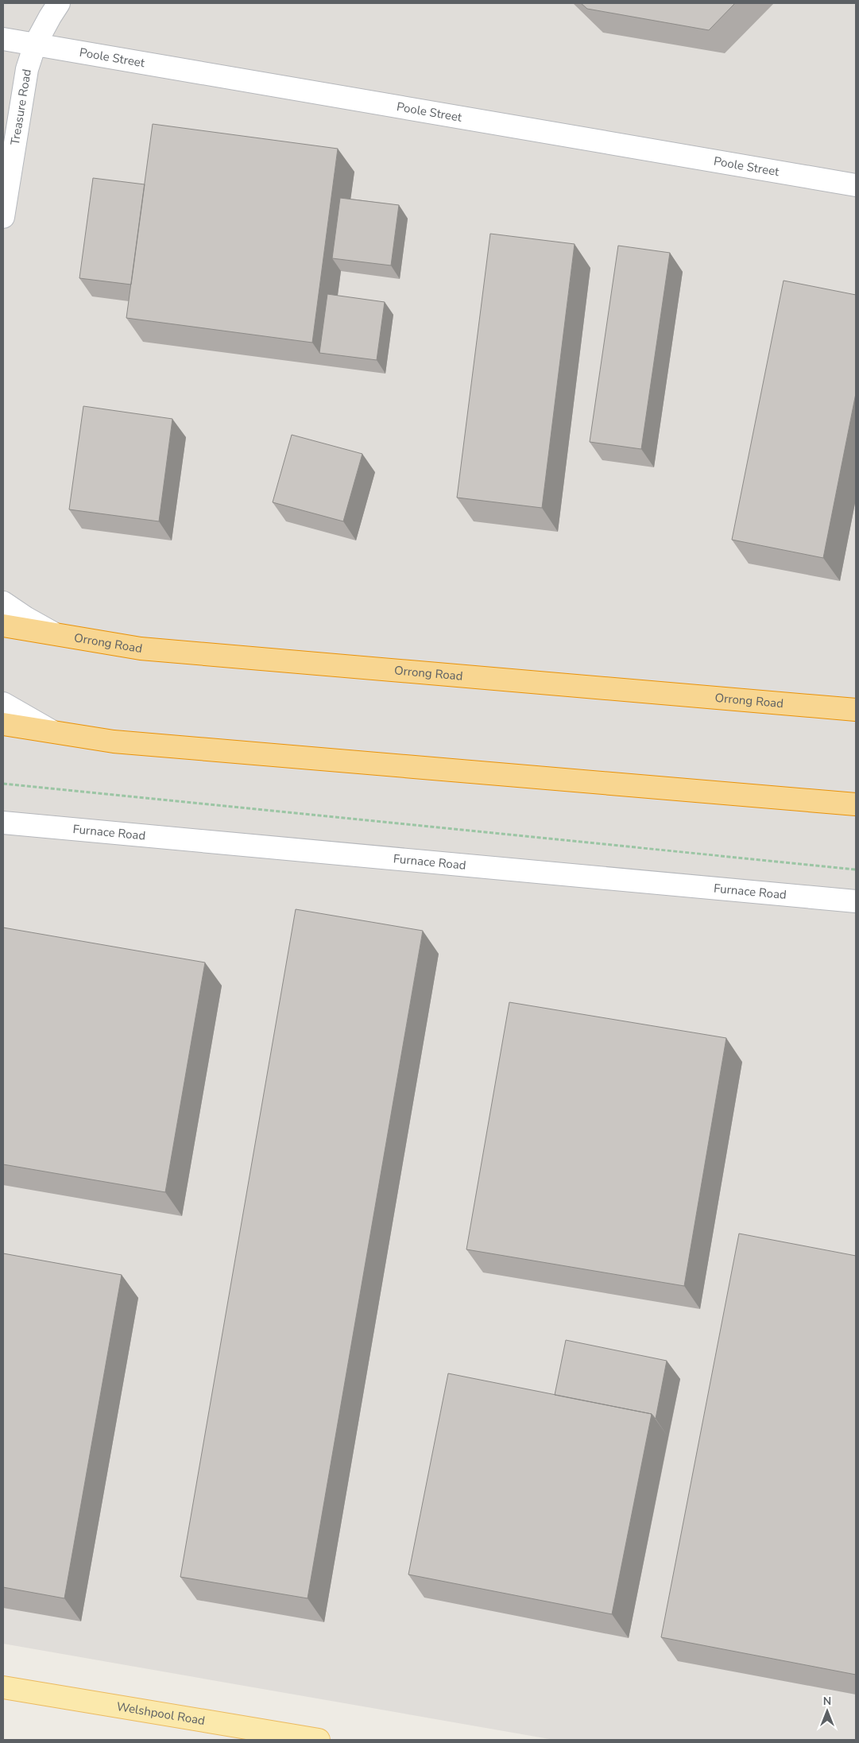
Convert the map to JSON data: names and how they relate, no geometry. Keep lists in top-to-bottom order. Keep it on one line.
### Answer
{"streets":{"highway":["Orrong Road"],"main road":["Welshpool Road"],"street":["Poole Street","Treasure Road","Furnace Road"]},"crossings":[["Poole Street","Treasure Road"]],"north":"top"}
